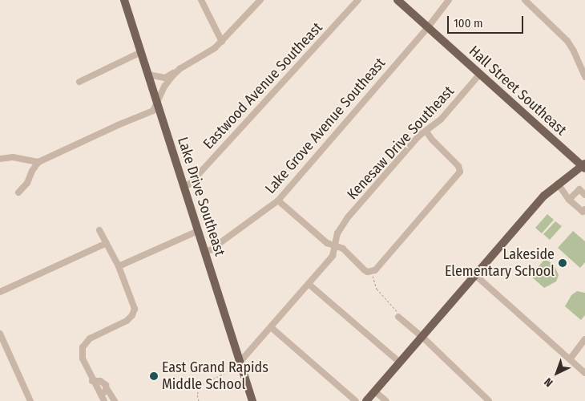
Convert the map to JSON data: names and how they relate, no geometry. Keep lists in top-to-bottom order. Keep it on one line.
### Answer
{"streets":{"main road":["Hall Street Southeast","Lake Drive Southeast"],"street":["Eastwood Avenue Southeast","Lake Grove Avenue Southeast","Kenesaw Drive Southeast"]},"crossings":[["Eastwood Avenue Southeast","Lake Drive Southeast"],["Hall Street Southeast","Lake Grove Avenue Southeast"],["Hall Street Southeast","Kenesaw Drive Southeast"],["Lake Grove Avenue Southeast","Lake Drive Southeast"],["Kenesaw Drive Southeast","Lake Drive Southeast"]],"places":["Lakeside Elementary School","East Grand Rapids Middle School"],"scale_bar":"100 m","north":"bottom left"}
